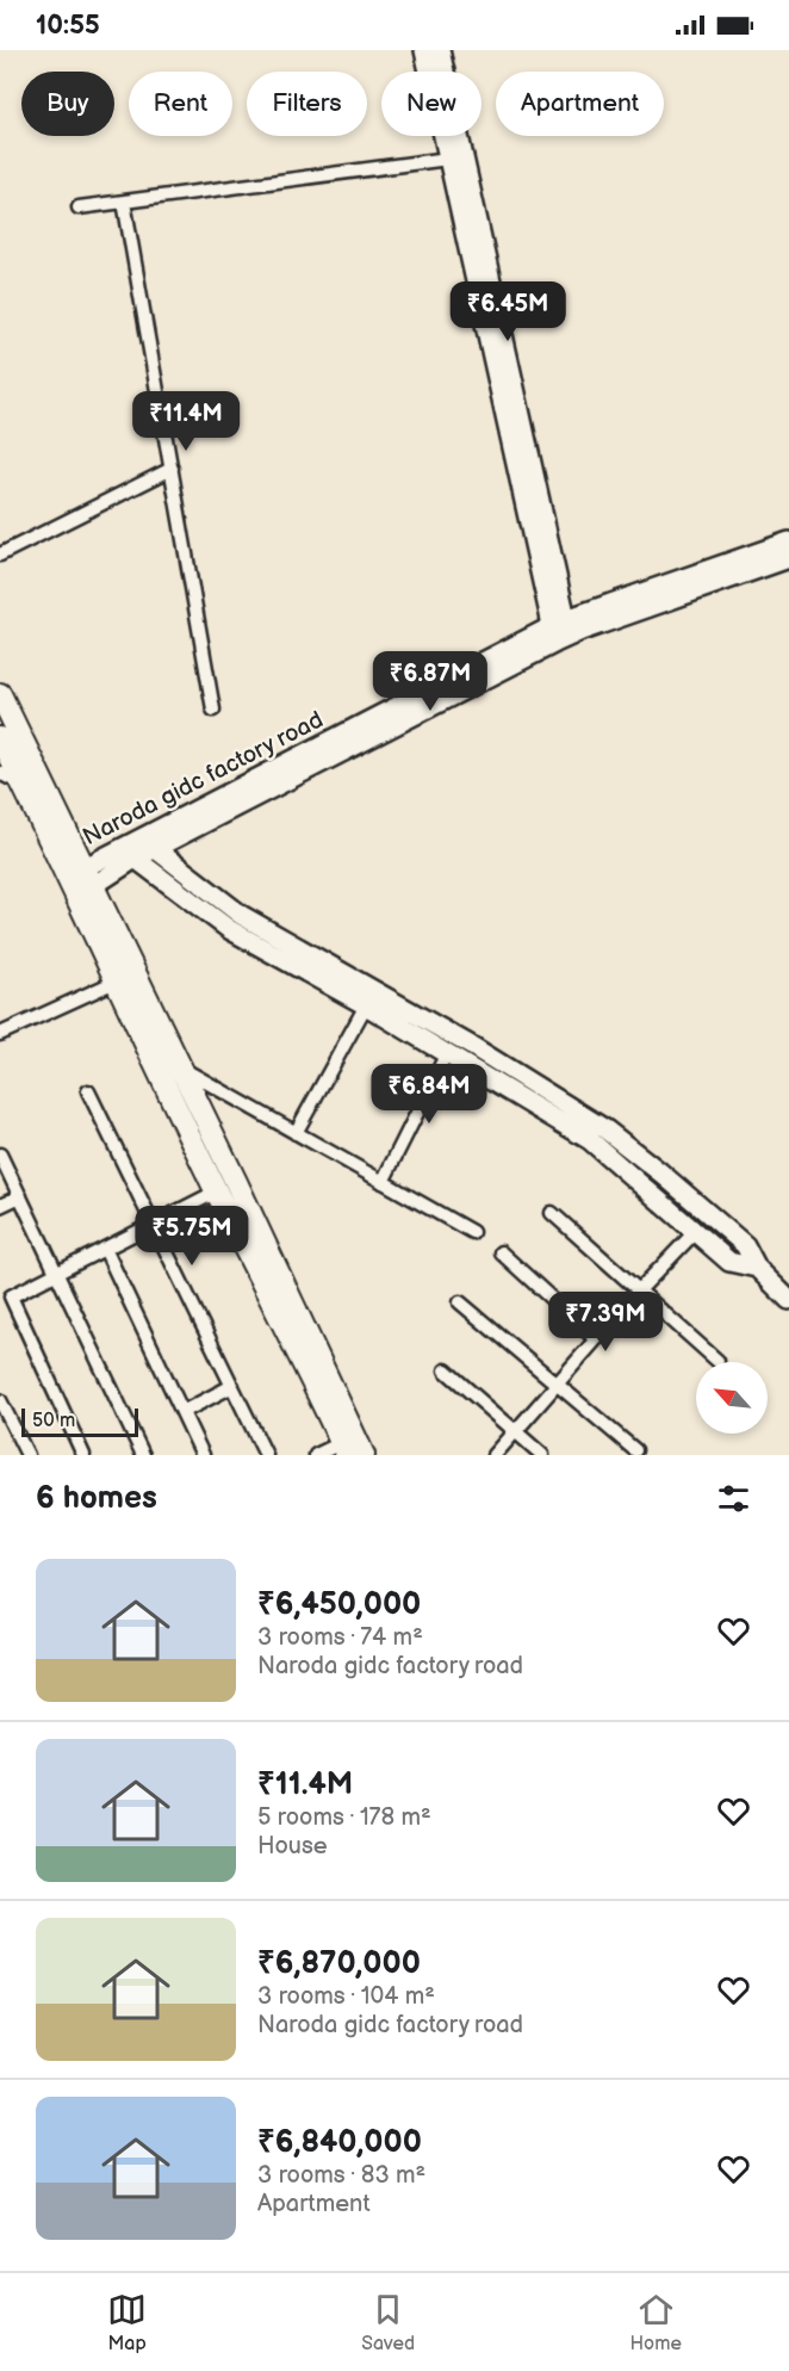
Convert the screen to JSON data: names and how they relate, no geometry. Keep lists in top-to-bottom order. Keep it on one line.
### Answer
{"streets":{"street":["Naroda gidc factory road"]},"scale_bar":"50 m","north":"top left","page":{"status":"10:55","chip":["Buy","Rent","Filters","New","Apartment"],"price":["₹6.45M","₹11.4M","₹6.87M","₹6.84M","₹5.75M","₹7.39M"],"scale":"50 m","heading":"6 homes","list":[{"name":"₹6,450,000","note":"3 rooms · 74 m² · Naroda gidc factory road"},{"name":"₹11.4M","note":"5 rooms · 178 m² · House"},{"name":"₹6,870,000","note":"3 rooms · 104 m² · Naroda gidc factory road"},{"name":"₹6,840,000","note":"3 rooms · 83 m² · Apartment"}],"tabs":["Map","Saved","Home"]}}
